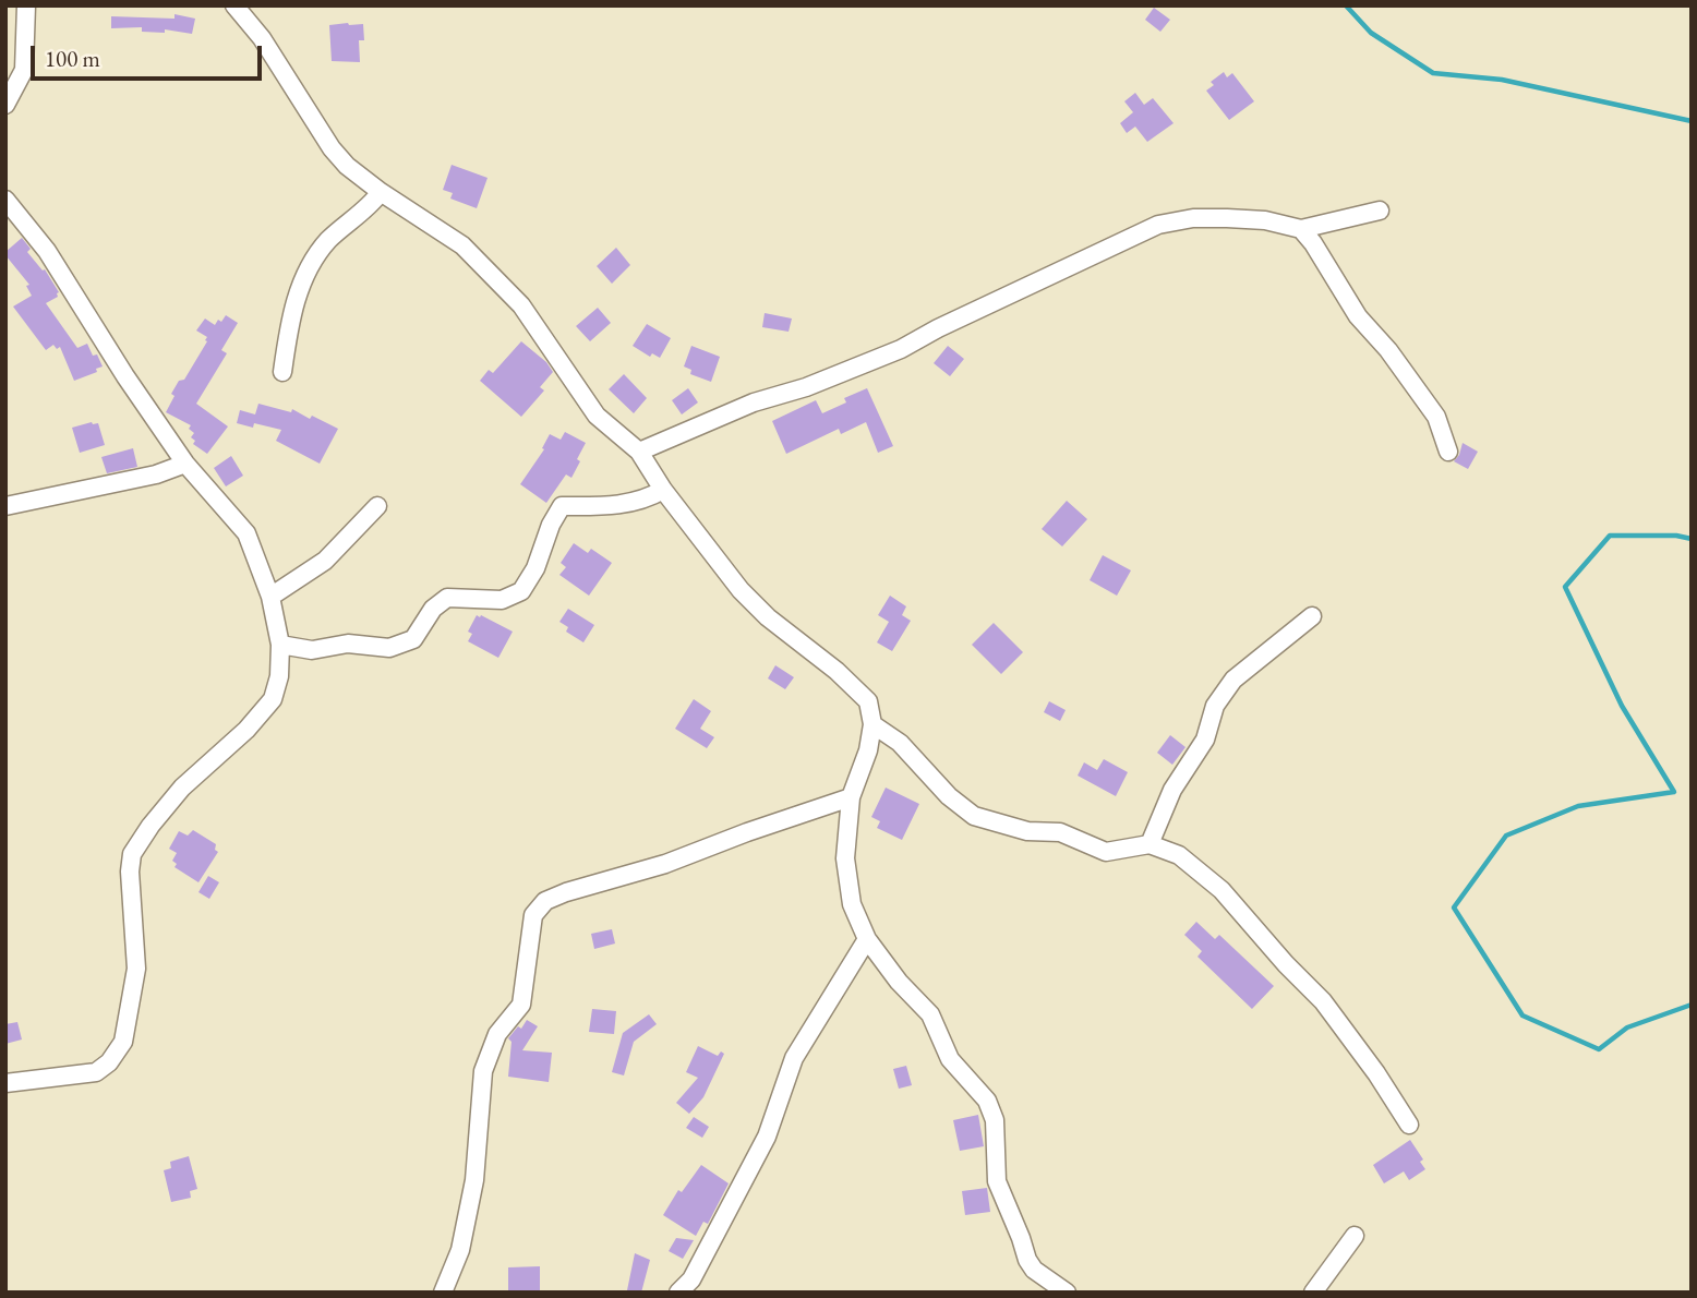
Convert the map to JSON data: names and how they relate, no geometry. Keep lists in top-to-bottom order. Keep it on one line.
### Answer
{"scale_bar":"100 m"}
